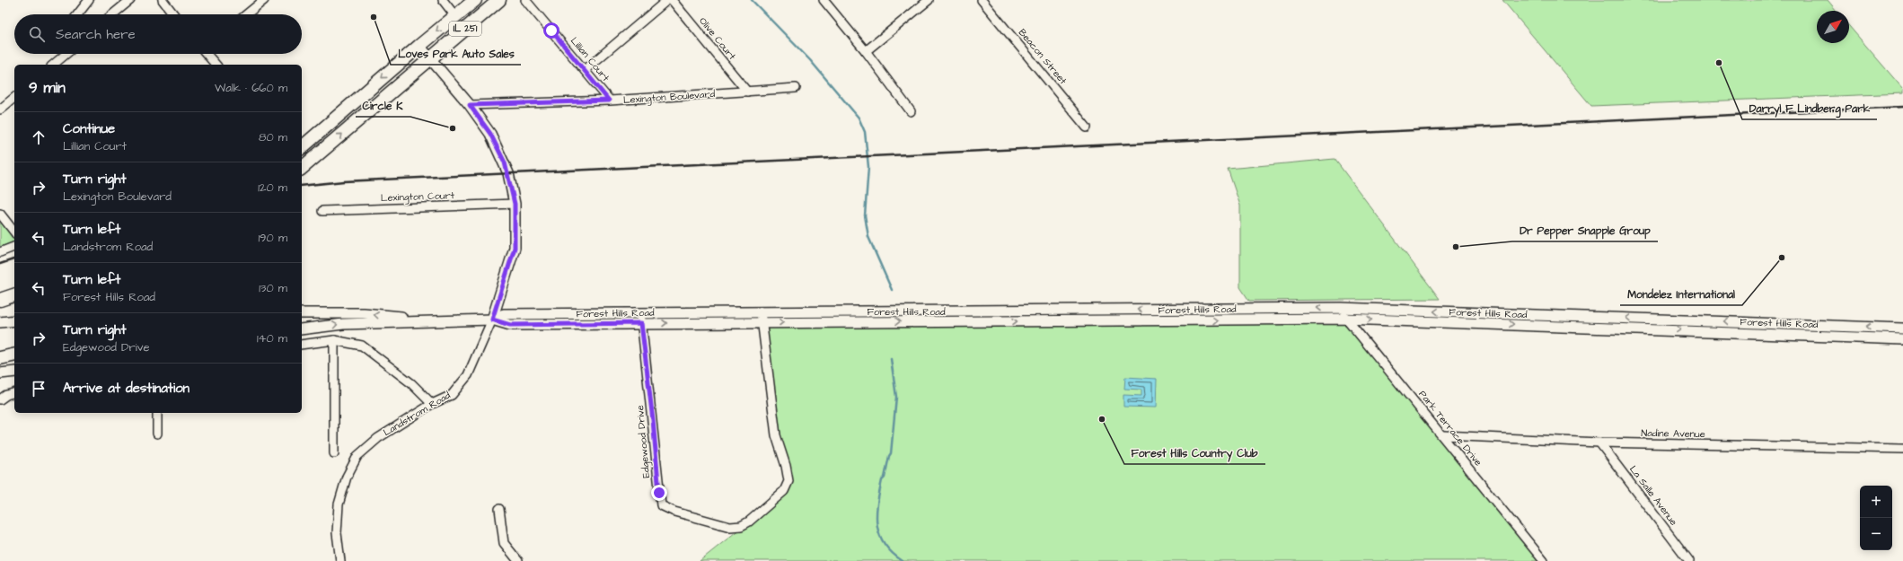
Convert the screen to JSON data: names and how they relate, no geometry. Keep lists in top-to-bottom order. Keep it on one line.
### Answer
{"streets":{"main road":["IL 251"],"street":["Olive Court","Beacon Street","Lillian Court","Lexington Boulevard","Lexington Court","Forest Hills Road","Landstrom Road","Park Terrace Drive","Nadine Avenue","Edgewood Drive","La Salle Avenue"]},"crossings":[["Olive Court","Lexington Boulevard"],["Lillian Court","Lexington Boulevard"],["Lexington Boulevard","Landstrom Road"],["Lexington Court","Landstrom Road"],["Forest Hills Road","Landstrom Road"],["Forest Hills Road","Park Terrace Drive"],["Forest Hills Road","Edgewood Drive"],["Park Terrace Drive","Nadine Avenue"],["Nadine Avenue","La Salle Avenue"]],"places":["Loves Park Auto Sales","Darryl F Lindberg Park","Circle K","Dr Pepper Snapple Group","Mondelez International","Forest Hills Country Club"],"north":"top right","page":{"search":"Search here","heading":["9 min","Walk · 660 m"],"list":[["Continue","Lillian Court","80 m"],["Turn right","Lexington Boulevard","120 m"],["Turn left","Landstrom Road","190 m"],["Turn left","Forest Hills Road","130 m"],["Turn right","Edgewood Drive","140 m"],"Arrive at destination"],"map_buttons":["+","−"]}}
